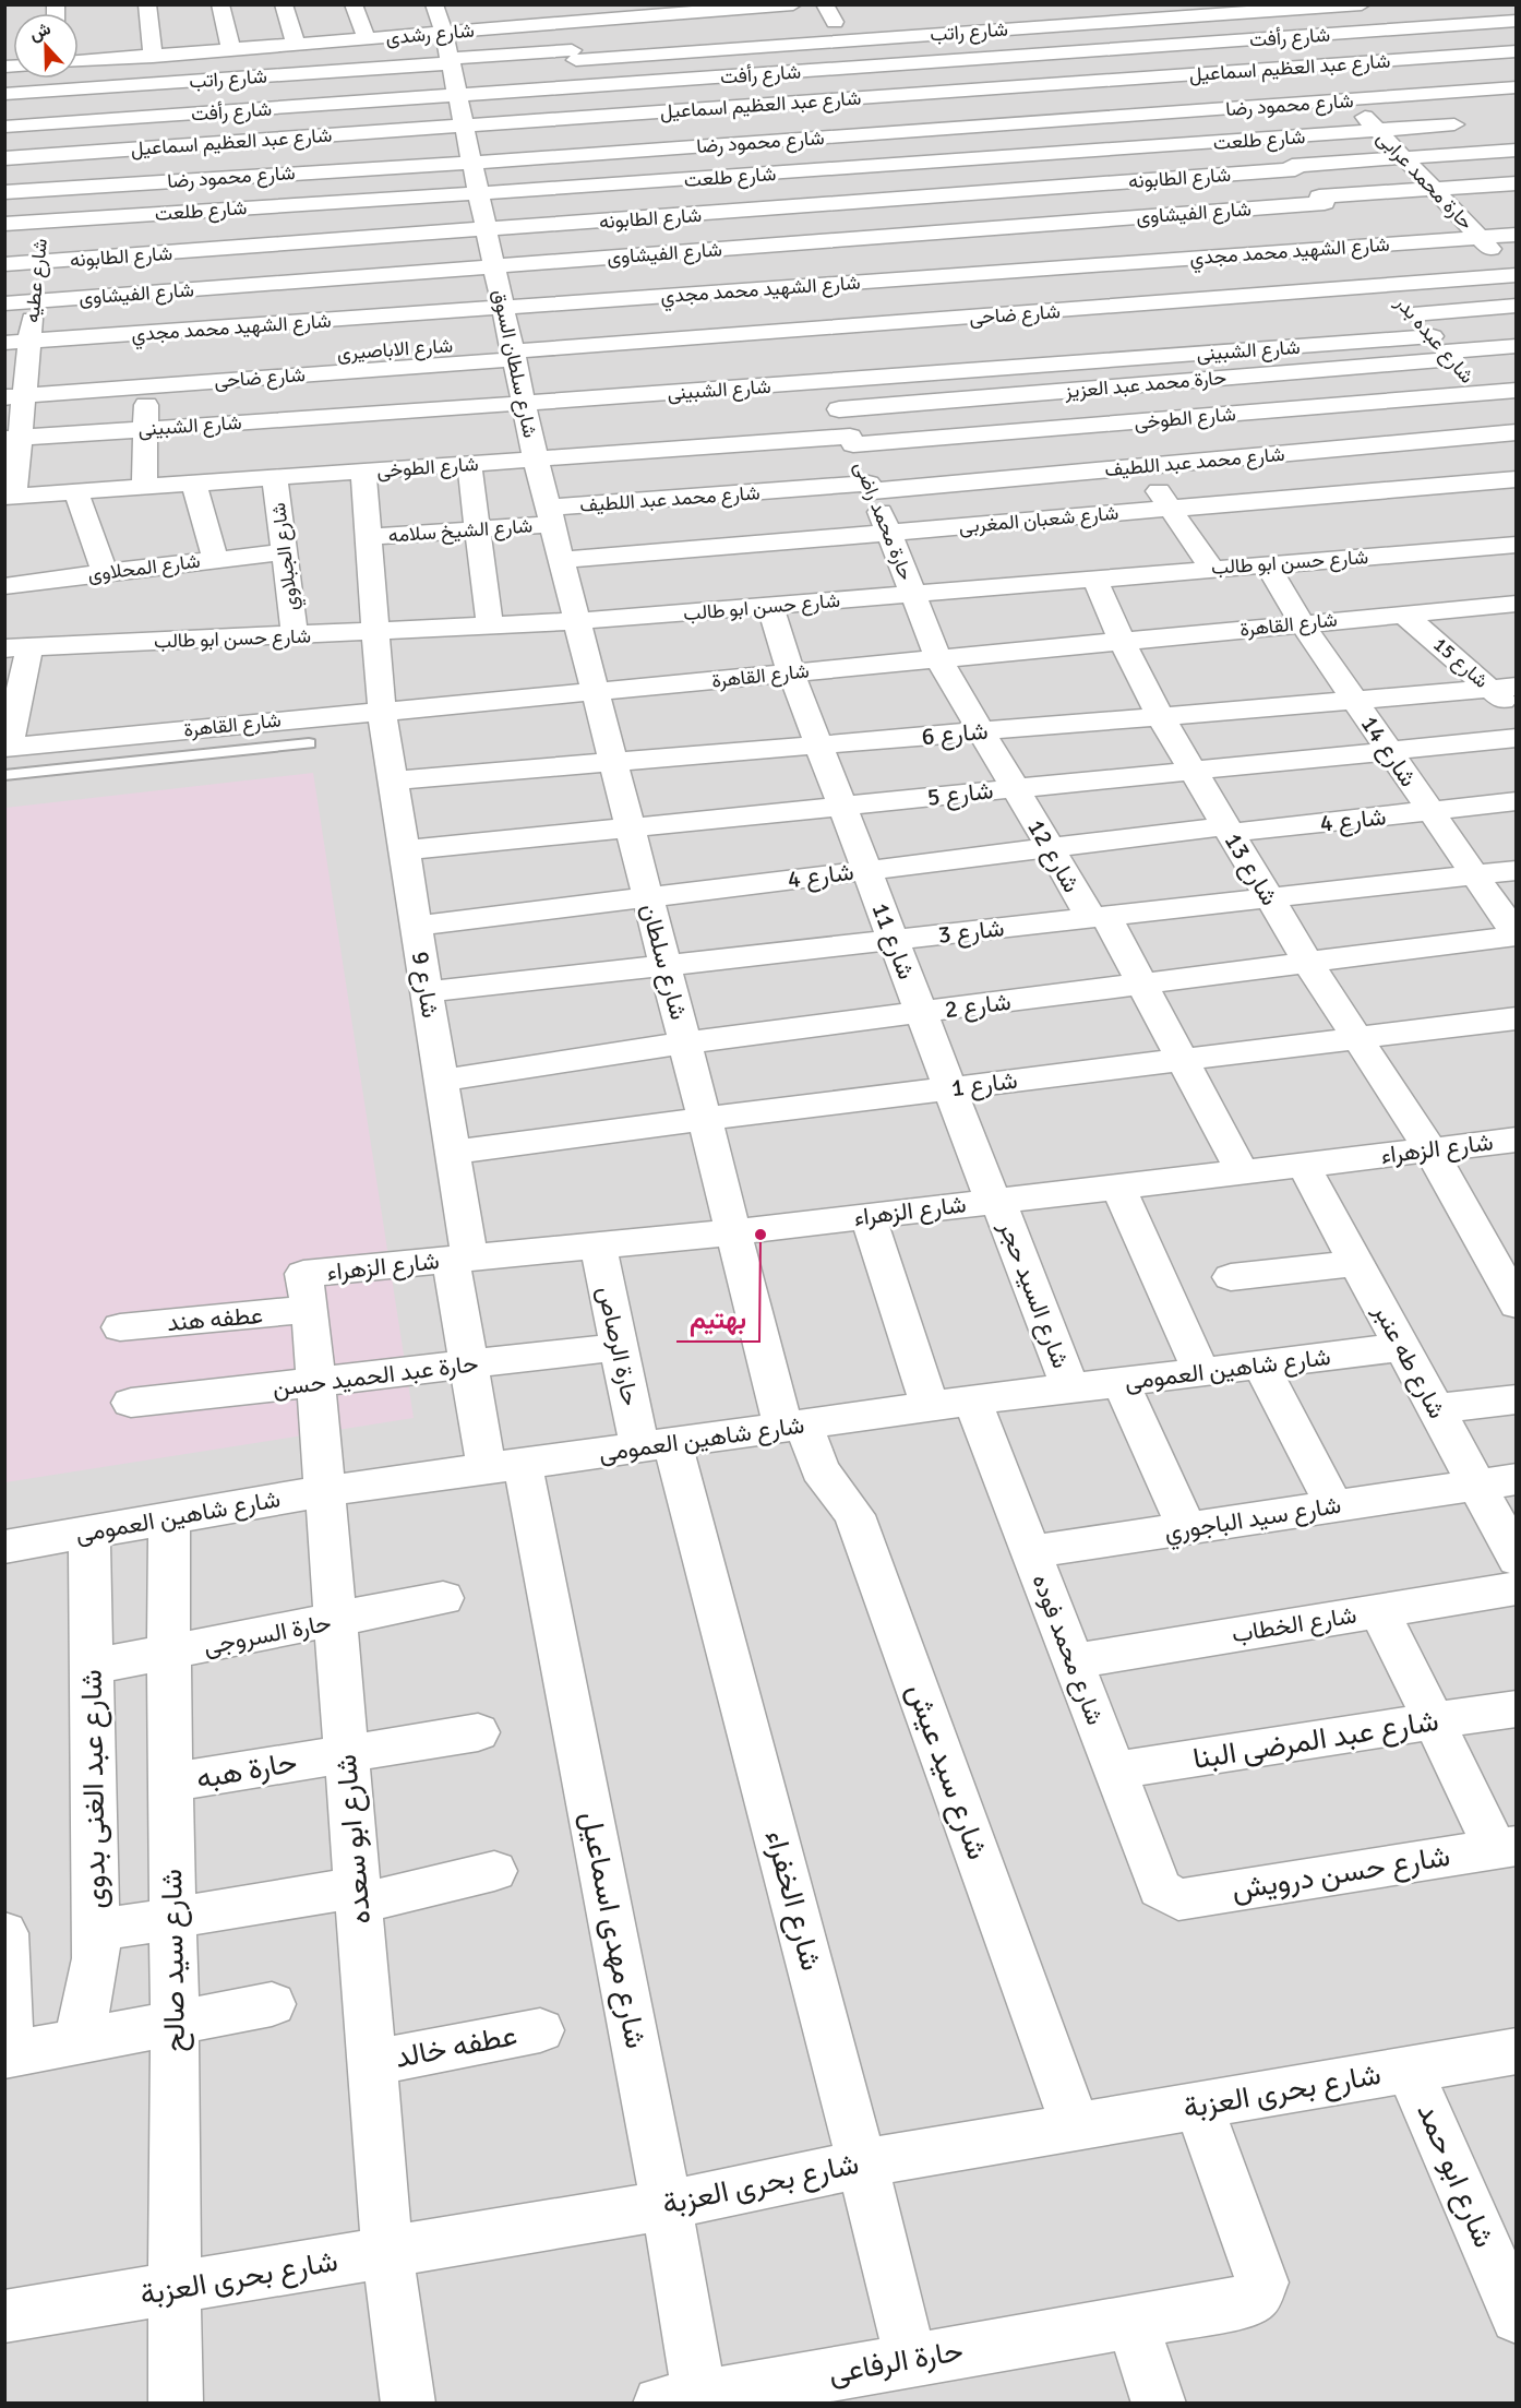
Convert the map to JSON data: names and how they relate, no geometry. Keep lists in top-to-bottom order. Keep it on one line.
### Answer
{"streets":{"street":["شارع راتب","شارع رشدى","شارع رأفت","شارع عبد العظيم اسماعيل","شارع محمود رضا","شارع طلعت","شارع الطابونه","حارة محمد عرابى","شارع الفيشاوى","شارع الشهيد محمد مجدي","شارع عطيه","شارع ضاحى","شارع عبده بدر","شارع الشبينى","شارع سلطان السوق","حارة محمد عبد العزيز","شارع الطوخى","شارع محمد عبد اللطيف","شارع شعبان المغربى","حارة محمد راضى","شارع الشيخ سلامه","شارع الجبلاوي","شارع حسن ابو طالب","شارع المحلاوى","شارع القاهرة","شارع 15","شارع 6","شارع 14","شارع 5","شارع 4","شارع 12","شارع 13","شارع 3","شارع 11","شارع سلطان","شارع 9","شارع 2","شارع 1","شارع الزهراء","شارع السيد حجر","عطفه هند","حارة الرصاص","شارع طه عنبر","شارع شاهين العمومى","حارة عبد الحميد حسن","شارع سيد الباجوري","شارع الخطاب","حارة السروجى","شارع محمد فوده","شارع عبد المرضى البنا","حارة هبه","شارع سيد عيش","شارع عبد الغنى بدوى","شارع ابو سعده","شارع حسن درويش","شارع الخفراء","شارع مهدى اسماعيل","شارع سيد صالح","عطفه خالد","شارع بحرى العزبة","شارع ابو حمد","حارة الرفاعى"]},"crossings":[["شارع راتب","شارع رشدى"],["شارع راتب","شارع عطيه"],["شارع راتب","شارع عبده بدر"],["شارع راتب","شارع سلطان السوق"],["شارع رشدى","شارع سلطان السوق"],["شارع رأفت","شارع عطيه"],["شارع رأفت","شارع عبده بدر"],["شارع رأفت","شارع سلطان السوق"],["شارع عبد العظيم اسماعيل","شارع عطيه"],["شارع عبد العظيم اسماعيل","شارع عبده بدر"],["شارع عبد العظيم اسماعيل","شارع سلطان السوق"],["شارع محمود رضا","حارة محمد عرابى"],["شارع محمود رضا","شارع عطيه"],["شارع محمود رضا","شارع عبده بدر"],["شارع محمود رضا","شارع سلطان السوق"],["شارع طلعت","حارة محمد عرابى"],["شارع طلعت","شارع عطيه"],["شارع طلعت","شارع عبده بدر"],["شارع طلعت","شارع سلطان السوق"],["شارع الطابونه","حارة محمد عرابى"],["شارع الطابونه","شارع عطيه"],["شارع الطابونه","شارع عبده بدر"],["شارع الطابونه","شارع سلطان السوق"],["حارة محمد عرابى","شارع الفيشاوى"],["حارة محمد عرابى","شارع الشهيد محمد مجدي"],["حارة محمد عرابى","شارع ضاحى"],["شارع الفيشاوى","شارع عطيه"],["شارع الفيشاوى","شارع عبده بدر"],["شارع الفيشاوى","شارع سلطان السوق"],["شارع الفيشاوى","شارع 9"],["شارع الشهيد محمد مجدي","شارع عطيه"],["شارع الشهيد محمد مجدي","شارع ضاحى"],["شارع الشهيد محمد مجدي","شارع عبده بدر"],["شارع الشهيد محمد مجدي","شارع سلطان السوق"],["شارع الشهيد محمد مجدي","شارع 9"],["شارع عطيه","شارع ضاحى"],["شارع عطيه","شارع الشبينى"],["شارع عطيه","شارع الطوخى"],["شارع ضاحى","شارع عبده بدر"],["شارع ضاحى","شارع الشبينى"],["شارع ضاحى","شارع سلطان السوق"],["شارع ضاحى","شارع 9"],["شارع عبده بدر","شارع الشبينى"],["شارع عبده بدر","حارة محمد عبد العزيز"],["شارع عبده بدر","شارع الطوخى"],["شارع عبده بدر","شارع محمد عبد اللطيف"],["شارع الشبينى","شارع سلطان السوق"],["شارع الشبينى","حارة محمد عبد العزيز"],["شارع الشبينى","شارع الطوخى"],["شارع الشبينى","حارة محمد راضى"],["شارع الشبينى","شارع 9"],["شارع سلطان السوق","شارع الطوخى"],["شارع سلطان السوق","شارع محمد عبد اللطيف"],["شارع سلطان السوق","شارع شعبان المغربى"],["شارع سلطان السوق","شارع الشيخ سلامه"],["شارع سلطان السوق","شارع حسن ابو طالب"],["شارع سلطان السوق","شارع القاهرة"],["شارع سلطان السوق","شارع سلطان"],["حارة محمد عبد العزيز","حارة محمد راضى"],["شارع الطوخى","حارة محمد راضى"],["شارع الطوخى","شارع الجبلاوي"],["شارع الطوخى","شارع 9"],["شارع محمد عبد اللطيف","حارة محمد راضى"],["شارع محمد عبد اللطيف","شارع الشيخ سلامه"],["شارع شعبان المغربى","حارة محمد راضى"],["حارة محمد راضى","شارع حسن ابو طالب"],["حارة محمد راضى","شارع القاهرة"],["حارة محمد راضى","شارع 12"],["شارع الشيخ سلامه","شارع 9"],["شارع الجبلاوي","شارع حسن ابو طالب"],["شارع الجبلاوي","شارع المحلاوى"],["شارع حسن ابو طالب","شارع 14"],["شارع حسن ابو طالب","شارع 13"],["شارع حسن ابو طالب","شارع 11"],["شارع حسن ابو طالب","شارع 9"],["شارع القاهرة","شارع 15"],["شارع القاهرة","شارع 14"],["شارع القاهرة","شارع 12"],["شارع القاهرة","شارع 13"],["شارع القاهرة","شارع 11"],["شارع القاهرة","شارع سلطان"],["شارع القاهرة","شارع 9"],["شارع 15","شارع 6"],["شارع 6","شارع 14"],["شارع 6","شارع 12"],["شارع 6","شارع 13"],["شارع 6","شارع 11"],["شارع 6","شارع سلطان"],["شارع 6","شارع 9"],["شارع 14","شارع 5"],["شارع 14","شارع 4"],["شارع 14","شارع 3"],["شارع 14","شارع 2"],["شارع 5","شارع 12"],["شارع 5","شارع 13"],["شارع 5","شارع 11"],["شارع 5","شارع سلطان"],["شارع 5","شارع 9"],["شارع 4","شارع 12"],["شارع 4","شارع 13"],["شارع 4","شارع 11"],["شارع 4","شارع سلطان"],["شارع 4","شارع 9"],["شارع 12","شارع 3"],["شارع 12","شارع 2"],["شارع 12","شارع 1"],["شارع 12","شارع الزهراء"],["شارع 13","شارع 3"],["شارع 13","شارع 2"],["شارع 13","شارع 1"],["شارع 13","شارع الزهراء"],["شارع 3","شارع 11"],["شارع 3","شارع سلطان"],["شارع 3","شارع 9"],["شارع 11","شارع 2"],["شارع 11","شارع 1"],["شارع 11","شارع الزهراء"],["شارع 11","شارع السيد حجر"],["شارع سلطان","شارع 2"],["شارع سلطان","شارع 1"],["شارع سلطان","شارع الزهراء"],["شارع سلطان","شارع سيد عيش"],["شارع 9","شارع 2"],["شارع 9","شارع 1"],["شارع 9","شارع الزهراء"],["شارع 9","حارة عبد الحميد حسن"],["شارع 9","شارع مهدى اسماعيل"],["شارع الزهراء","شارع السيد حجر"],["شارع الزهراء","عطفه هند"],["شارع الزهراء","حارة الرصاص"],["شارع الزهراء","شارع طه عنبر"],["شارع الزهراء","شارع سيد عيش"],["شارع الزهراء","شارع ابو سعده"],["شارع السيد حجر","شارع شاهين العمومى"],["عطفه هند","شارع ابو سعده"],["حارة الرصاص","شارع شاهين العمومى"],["حارة الرصاص","حارة عبد الحميد حسن"],["حارة الرصاص","شارع الخفراء"],["شارع طه عنبر","شارع شاهين العمومى"],["شارع طه عنبر","شارع سيد الباجوري"],["شارع شاهين العمومى","شارع محمد فوده"],["شارع شاهين العمومى","شارع سيد عيش"],["شارع شاهين العمومى","شارع عبد الغنى بدوى"],["شارع شاهين العمومى","شارع ابو سعده"],["شارع شاهين العمومى","شارع الخفراء"],["شارع شاهين العمومى","شارع مهدى اسماعيل"],["شارع شاهين العمومى","شارع سيد صالح"],["حارة عبد الحميد حسن","شارع ابو سعده"],["حارة عبد الحميد حسن","شارع مهدى اسماعيل"],["شارع سيد الباجوري","شارع محمد فوده"],["شارع الخطاب","شارع محمد فوده"],["حارة السروجى","شارع عبد الغنى بدوى"],["حارة السروجى","شارع ابو سعده"],["حارة السروجى","شارع سيد صالح"],["شارع محمد فوده","شارع عبد المرضى البنا"],["شارع محمد فوده","شارع حسن درويش"],["حارة هبه","شارع ابو سعده"],["حارة هبه","شارع سيد صالح"],["شارع سيد عيش","شارع بحرى العزبة"],["شارع ابو سعده","عطفه خالد"],["شارع ابو سعده","شارع بحرى العزبة"],["شارع الخفراء","شارع بحرى العزبة"],["شارع الخفراء","حارة الرفاعى"],["شارع مهدى اسماعيل","شارع بحرى العزبة"],["شارع مهدى اسماعيل","حارة الرفاعى"],["شارع سيد صالح","شارع بحرى العزبة"],["شارع بحرى العزبة","شارع ابو حمد"],["شارع بحرى العزبة","حارة الرفاعى"]],"places":["بهتيم"],"north":"top"}
